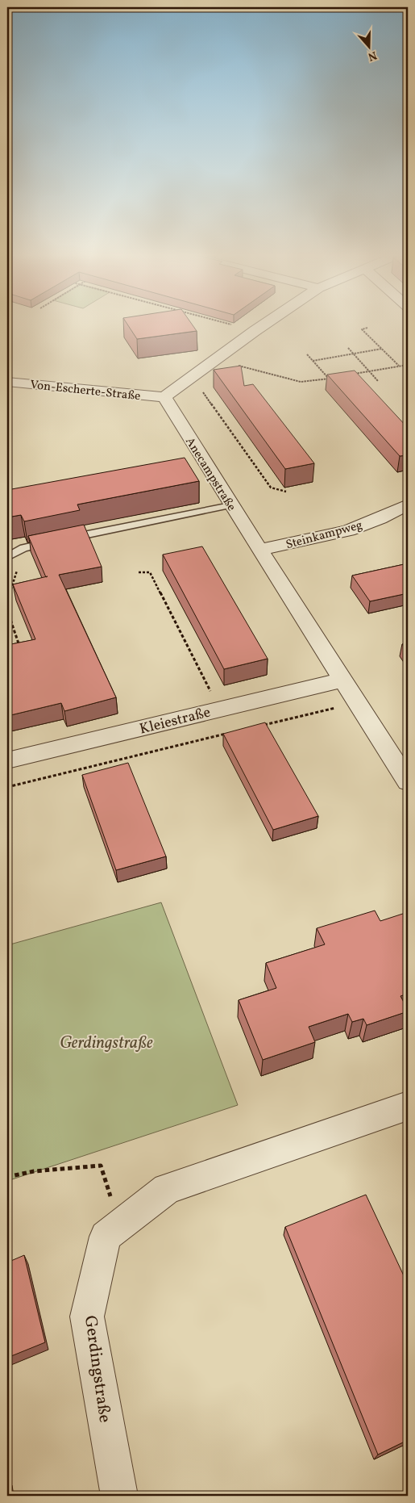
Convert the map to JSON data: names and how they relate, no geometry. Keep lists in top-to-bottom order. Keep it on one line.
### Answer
{"streets":{"street":["Von-Escherte-Straße","Anecampstraße","Steinkampweg","Kleiestraße","Gerdingstraße"]},"crossings":[["Von-Escherte-Straße","Anecampstraße"],["Anecampstraße","Steinkampweg"],["Anecampstraße","Kleiestraße"]],"parks":["Gerdingstraße"],"north":"bottom"}
